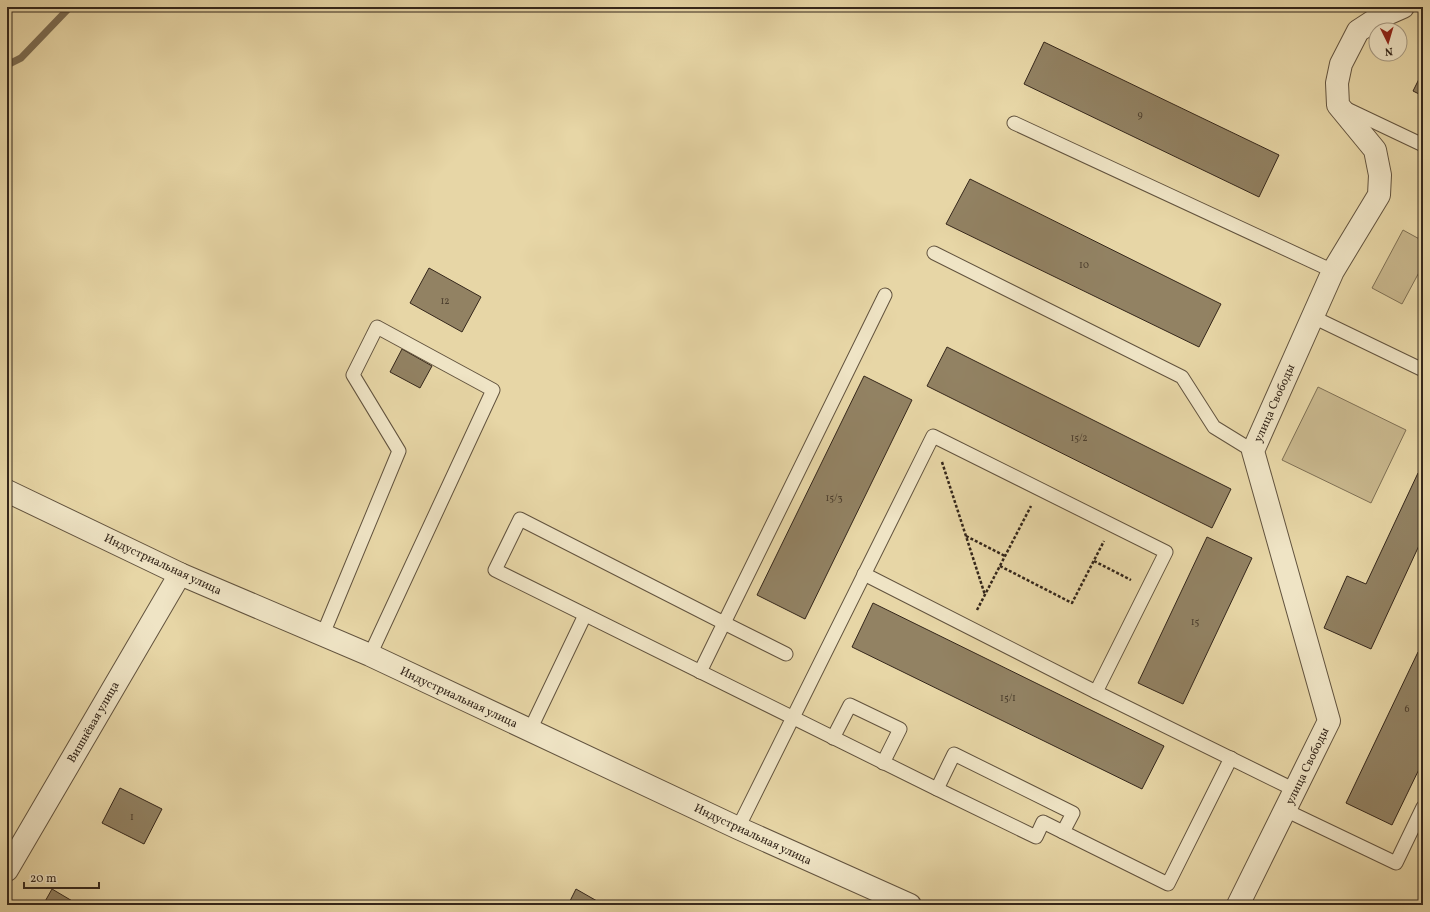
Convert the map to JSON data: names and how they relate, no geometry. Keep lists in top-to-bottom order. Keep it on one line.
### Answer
{"streets":{"street":["улица Свободы","Индустриальная улица","Вишнёвая улица"]},"crossings":[["Индустриальная улица","Вишнёвая улица"]],"house_numbers":["9","10","12","15/2","15/3","15","15/1","6","1"],"scale_bar":"20 m","north":"bottom"}
